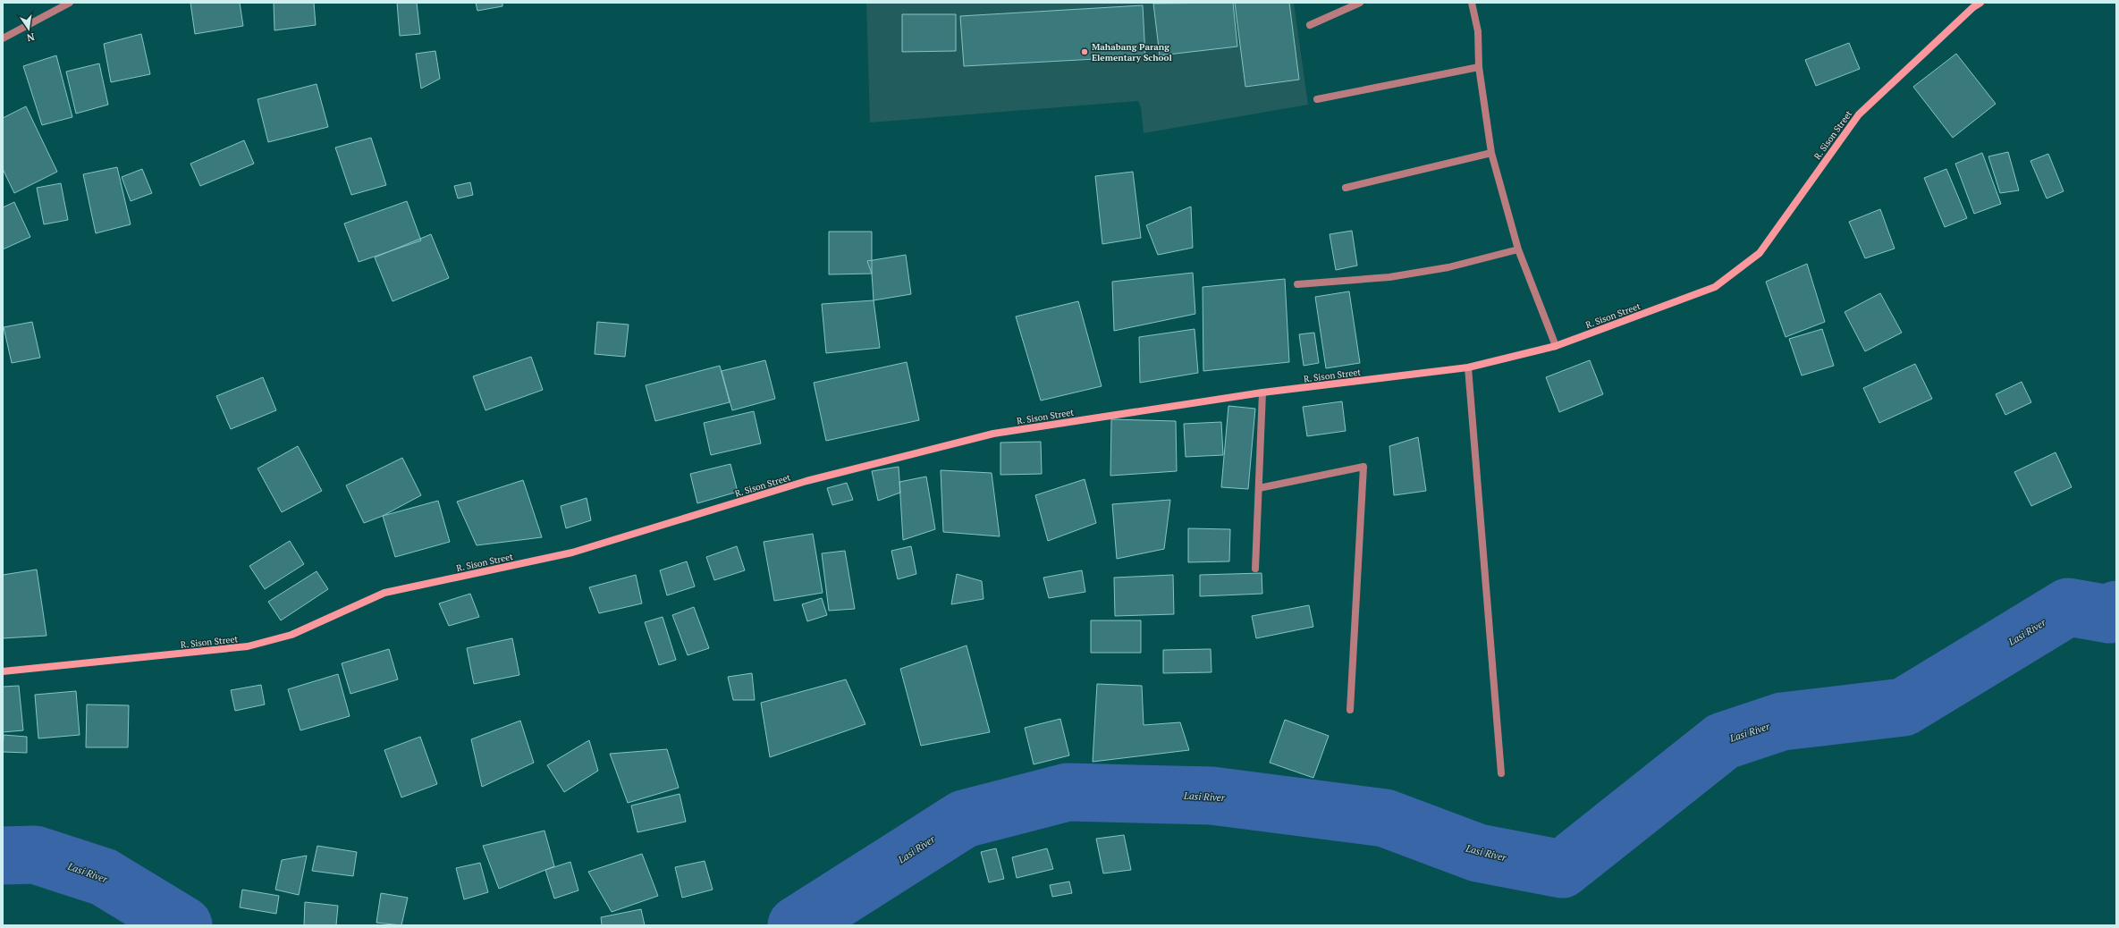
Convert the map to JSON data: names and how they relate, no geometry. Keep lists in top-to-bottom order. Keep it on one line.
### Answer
{"streets":{"street":["R. Sison Street"]},"water":["Lasi River"],"places":["Mahabang Parang Elementary School"],"north":"bottom"}
